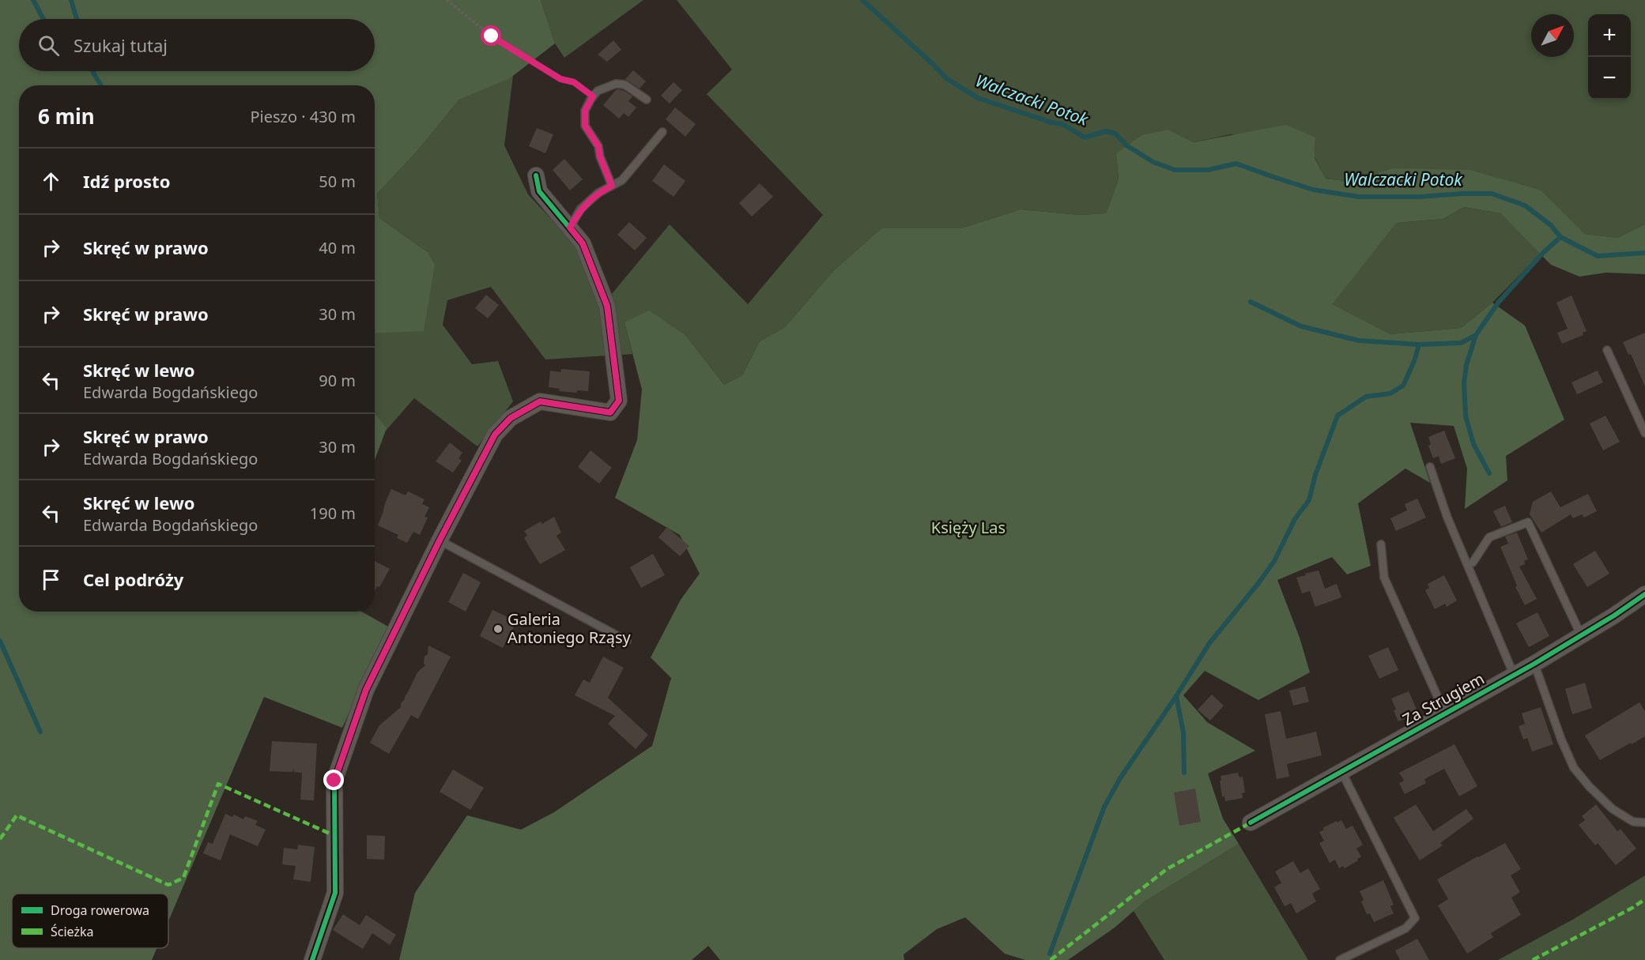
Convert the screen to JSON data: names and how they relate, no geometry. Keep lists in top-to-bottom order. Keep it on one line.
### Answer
{"streets":{"street":["Za Strugiem"]},"water":["Walczacki Potok"],"parks":["Księży Las"],"places":["Galeria Antoniego Rząsy"],"legend":["Droga rowerowa","Ścieżka"],"north":"top right","page":{"map_buttons":["+","−"],"search":"Szukaj tutaj","heading":["6 min","Pieszo · 430 m"],"list":[["Idź prosto","50 m"],["Skręć w prawo","40 m"],["Skręć w prawo","30 m"],["Skręć w lewo","Edwarda Bogdańskiego","90 m"],["Skręć w prawo","Edwarda Bogdańskiego","30 m"],["Skręć w lewo","Edwarda Bogdańskiego","190 m"],"Cel podróży"]}}
